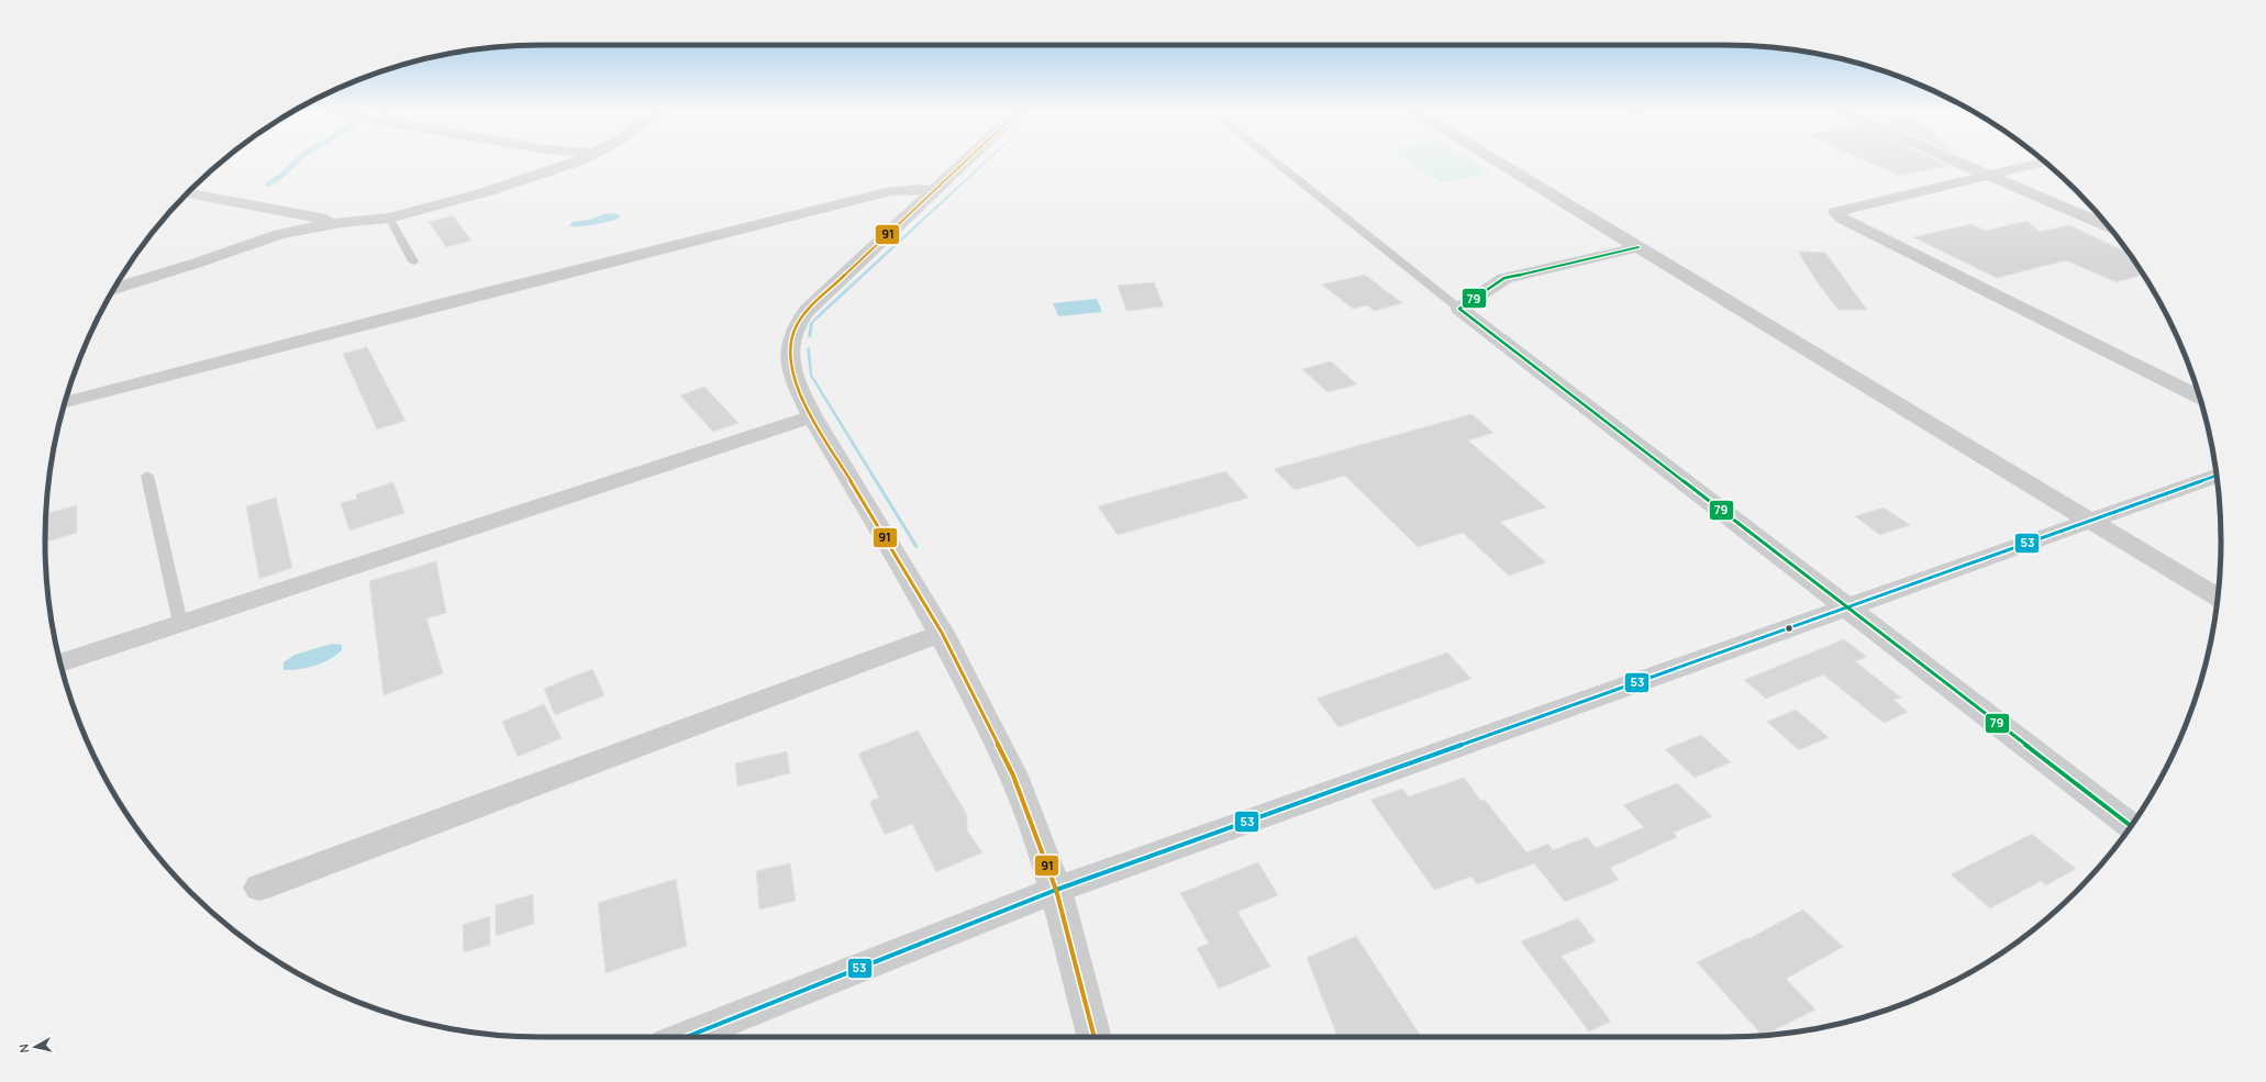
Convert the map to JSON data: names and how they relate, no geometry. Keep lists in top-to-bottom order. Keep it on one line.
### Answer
{"lines":["transit line 91","transit line 79","transit line 53"],"north":"left"}
